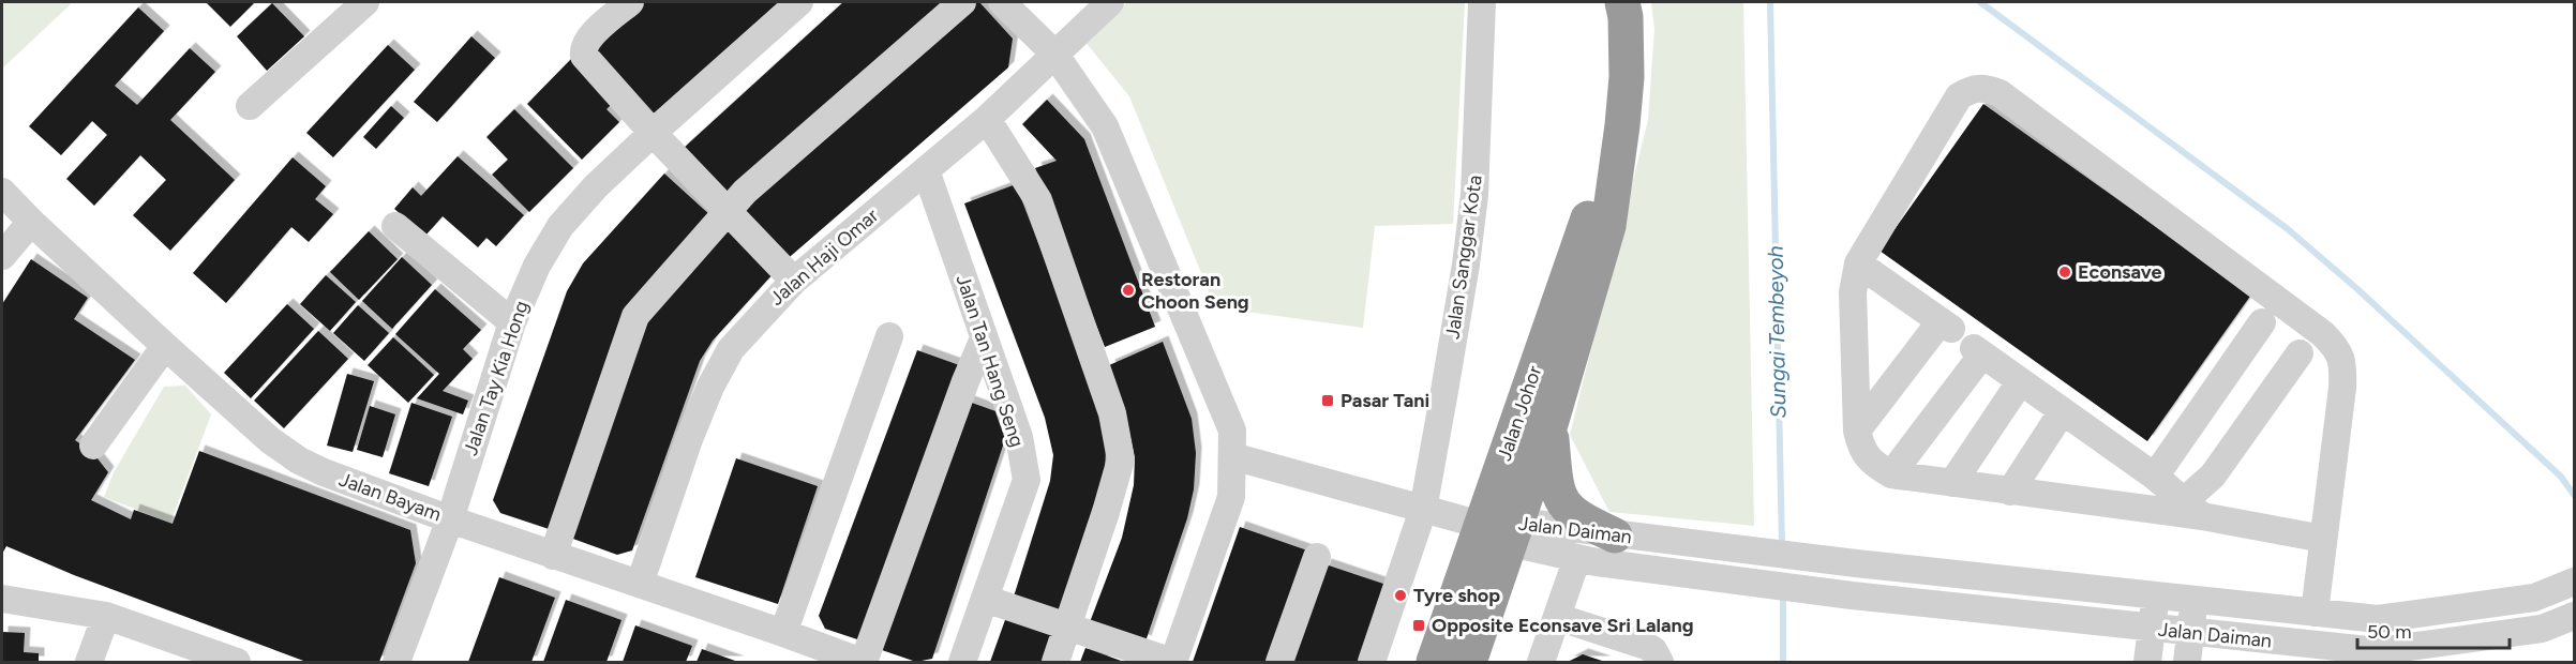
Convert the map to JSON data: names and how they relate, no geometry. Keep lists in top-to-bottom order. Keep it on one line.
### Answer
{"streets":{"highway":["Jalan Johor"],"street":["Jalan Haji Omar","Jalan Sanggar Kota","Jalan Tan Hang Seng","Jalan Tay Kia Hong","Jalan Bayam","Jalan Daiman"]},"crossings":[["Jalan Haji Omar","Jalan Tan Hang Seng"],["Jalan Haji Omar","Jalan Bayam"],["Jalan Sanggar Kota","Jalan Daiman"],["Jalan Tay Kia Hong","Jalan Bayam"],["Jalan Johor","Jalan Daiman"]],"water":["Sungai Tembeyoh"],"places":{"other":["Econsave","Restoran Choon Seng","Tyre shop"],"transit":["Pasar Tani","Opposite Econsave Sri Lalang"]},"scale_bar":"50 m"}
